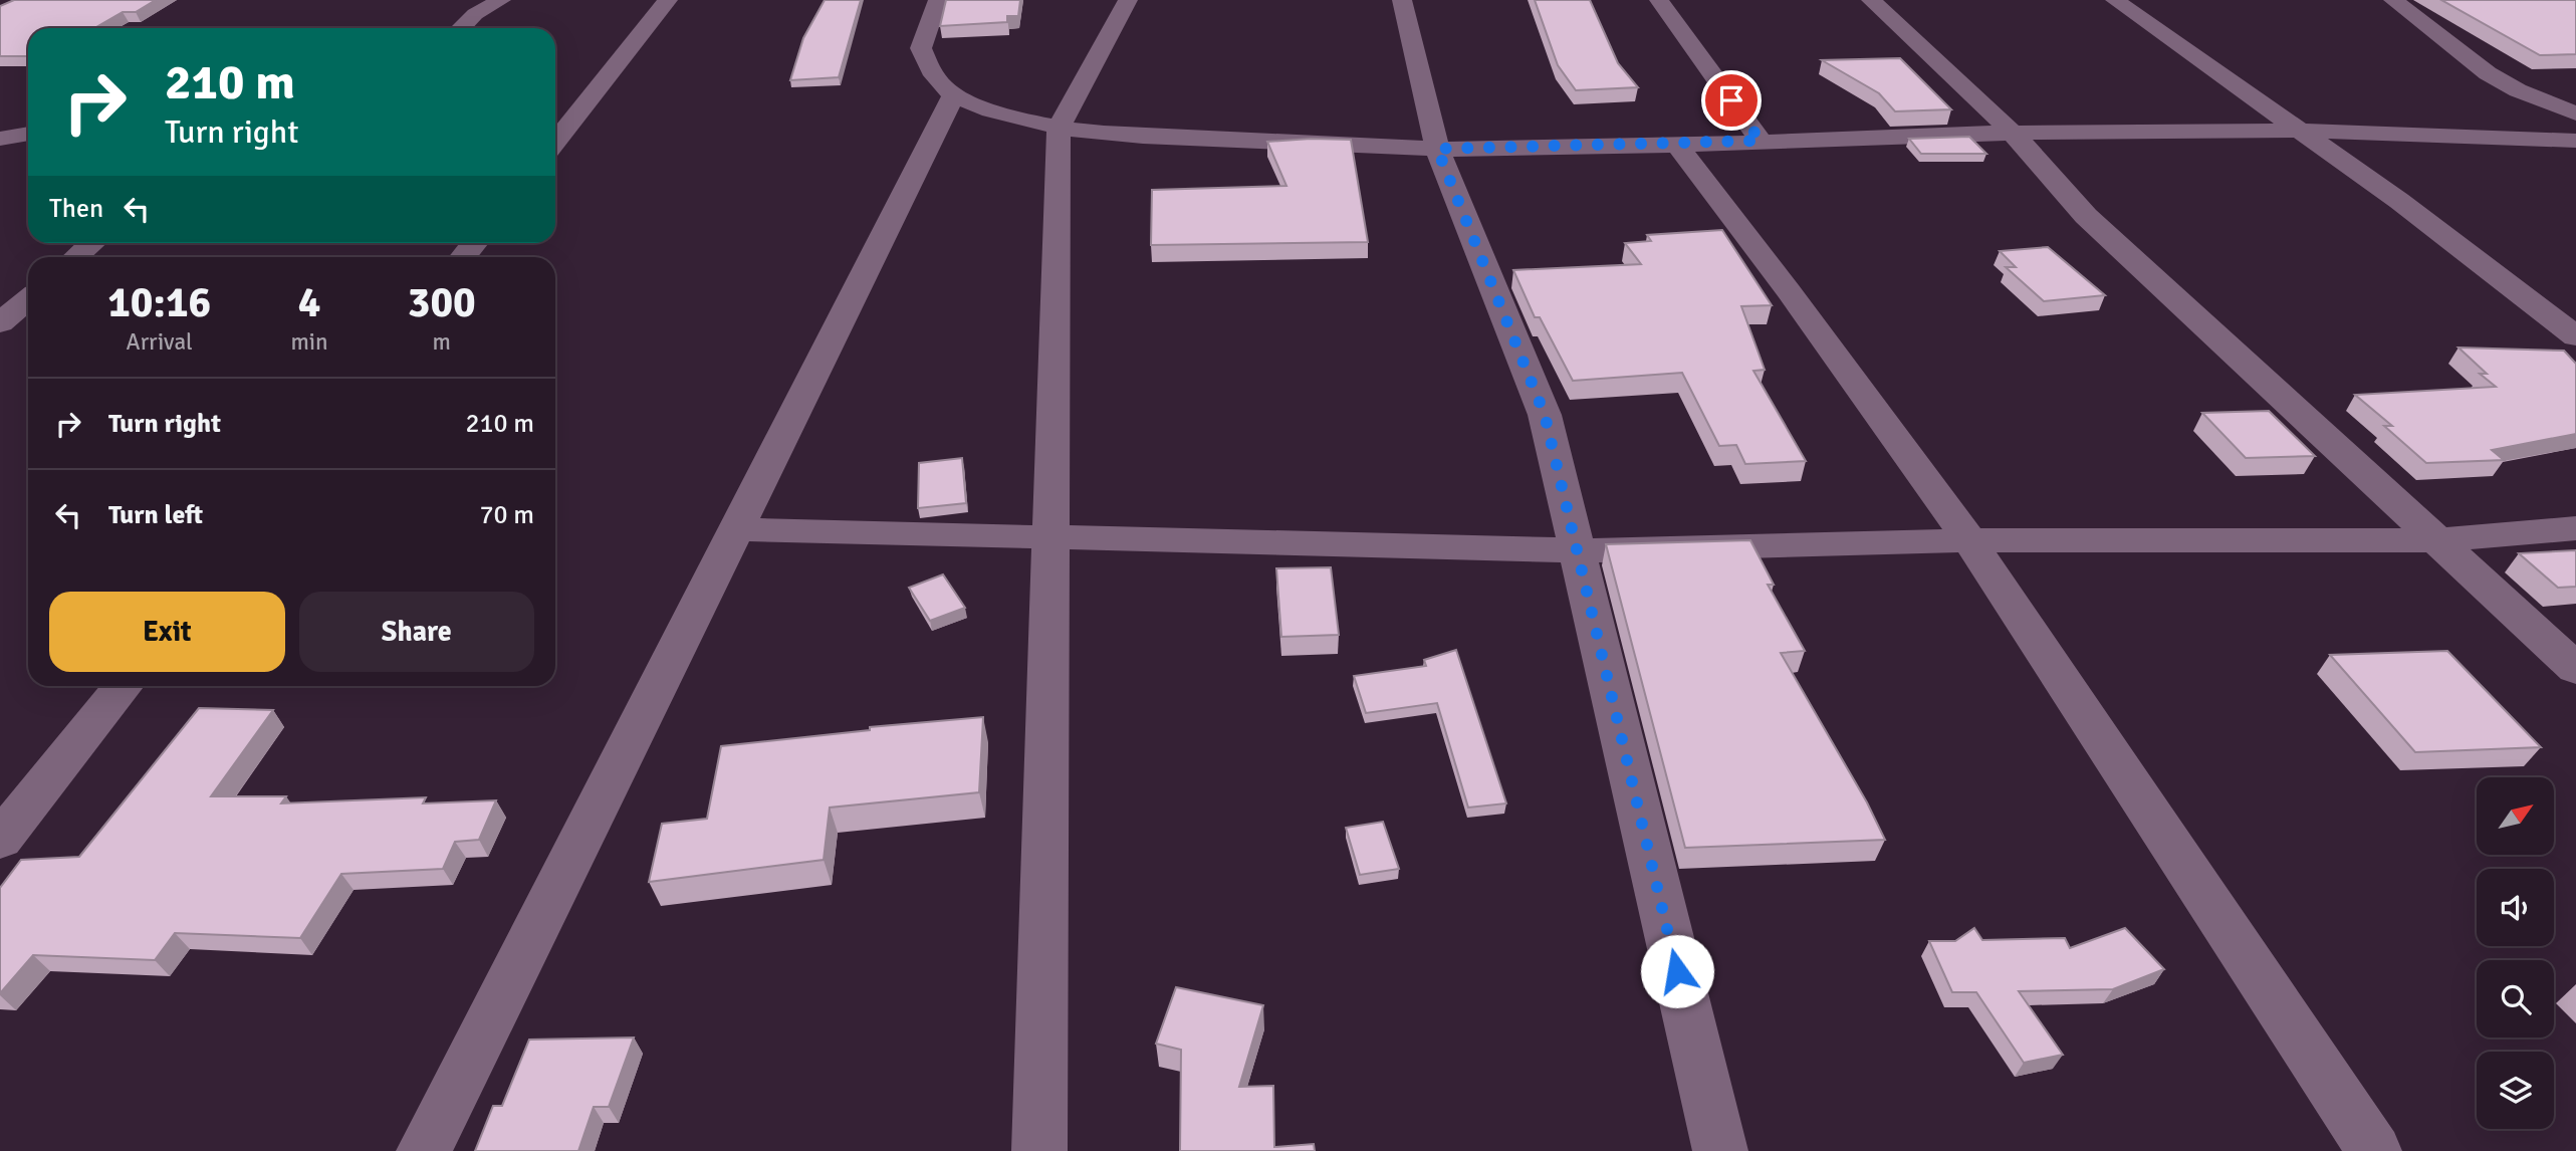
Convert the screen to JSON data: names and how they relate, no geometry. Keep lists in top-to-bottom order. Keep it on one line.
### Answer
{"north":"top right","page":{"turn":["210 m","Turn right"],"then":"Then","eta":["10:16","Arrival","4","min","300","m"],"list":[{"name":"Turn right","value":"210 m"},{"name":"Turn left","value":"70 m"}],"buttons":["Exit","Share"]}}
